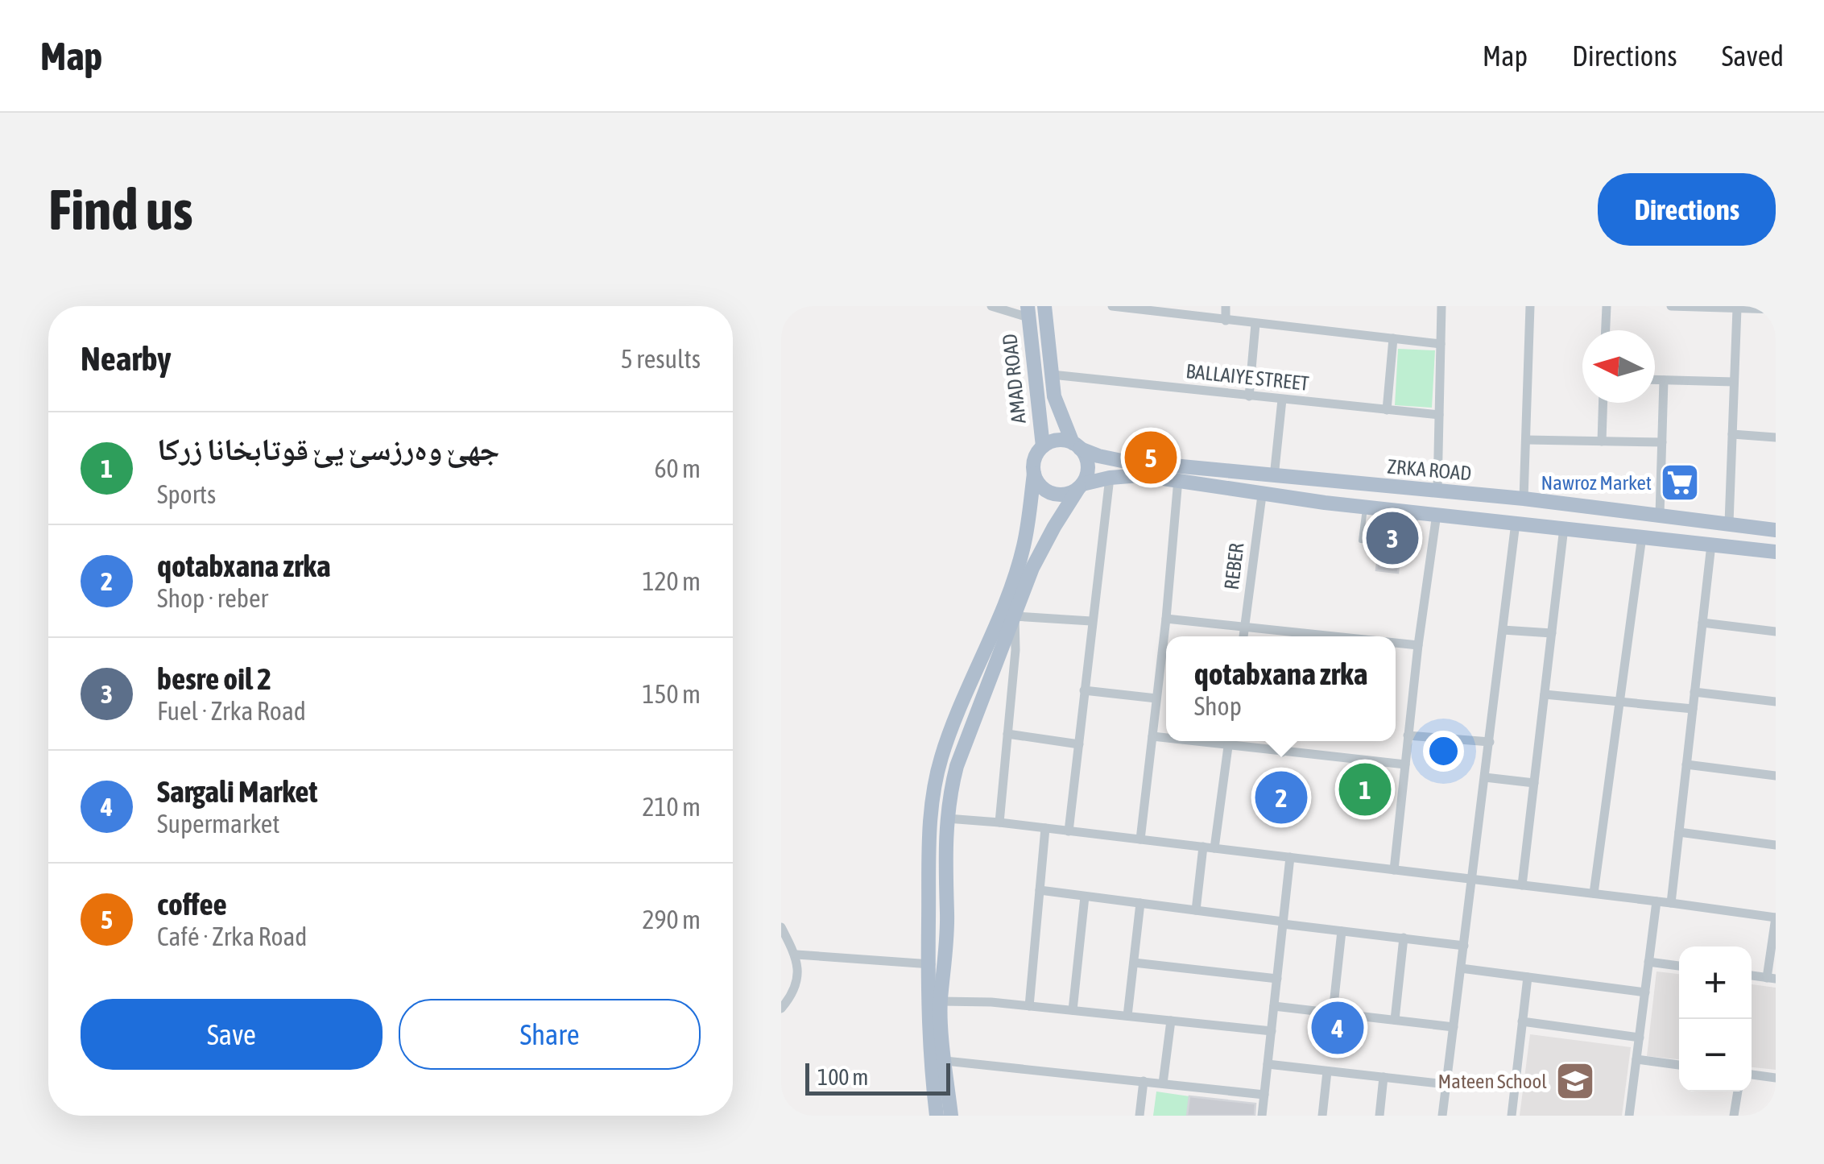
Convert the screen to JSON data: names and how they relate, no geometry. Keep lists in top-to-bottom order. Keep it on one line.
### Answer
{"streets":{"main road":["AMAD ROAD","ZRKA ROAD"],"street":["BALLAIYE STREET","REBER"]},"crossings":[["BALLAIYE STREET","AMAD ROAD"],["AMAD ROAD","ZRKA ROAD"]],"places":{"supermarket":["Nawroz Market"],"school or university":["Mateen School"]},"scale_bar":"100 m","north":"left","page":{"header":"Map","nav":["Map","Directions","Saved"],"buttons":["Directions",["Save","Share"]],"title":"Find us","heading":["Nearby","5 results"],"list":[{"mark":"1","name":"جھێ وەرزسێ یێ قوتابخانا زرکا","note":"Sports","value":"60 m"},{"mark":"2","name":"qotabxana zrka","note":"Shop · reber","value":"120 m"},{"mark":"3","name":"besre oil 2","note":"Fuel · Zrka Road","value":"150 m"},{"mark":"4","name":"Sargali Market","note":"Supermarket","value":"210 m"},{"mark":"5","name":"coffee","note":"Café · Zrka Road","value":"290 m"}],"pins":["5","3","1","2","4"],"popup":["qotabxana zrka","Shop"],"map_buttons":["+","−"],"scale":"100 m"}}
